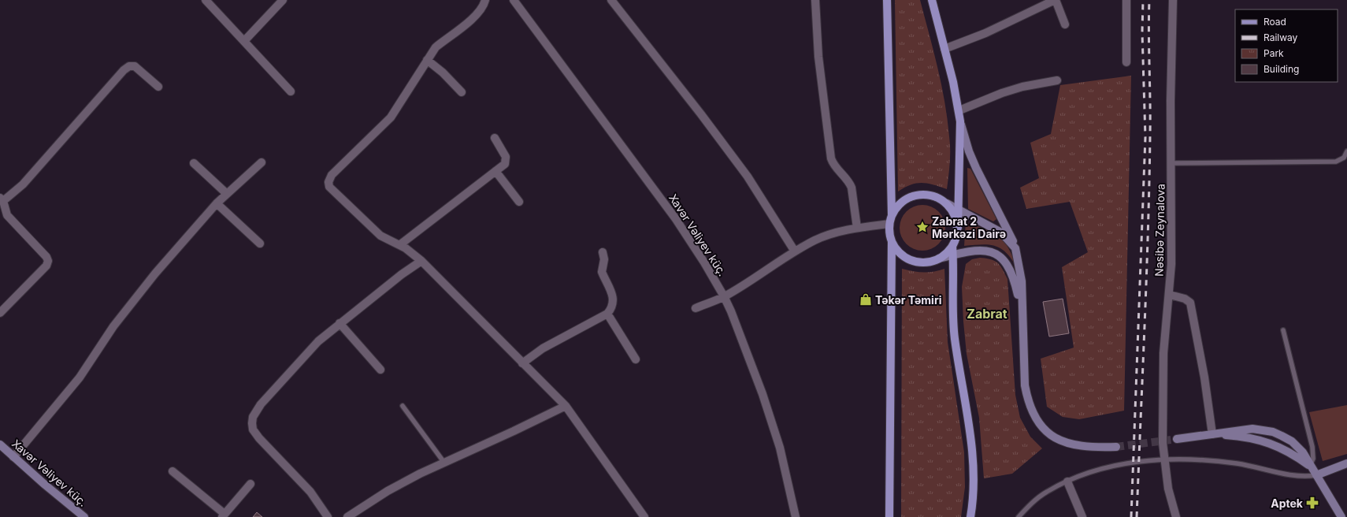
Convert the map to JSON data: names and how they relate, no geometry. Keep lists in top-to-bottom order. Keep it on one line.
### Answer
{"streets":{"street":["Nəsibə Zeynalova","Xavər Vəliyev küç."]},"districts":["Zabrat"],"places":{"place":["Zabrat 2 Mərkəzi Dairə"],"shop":["Təkər Təmiri"],"pharmacy":["Aptek"]},"legend":["Road","Railway","Park","Building"]}
